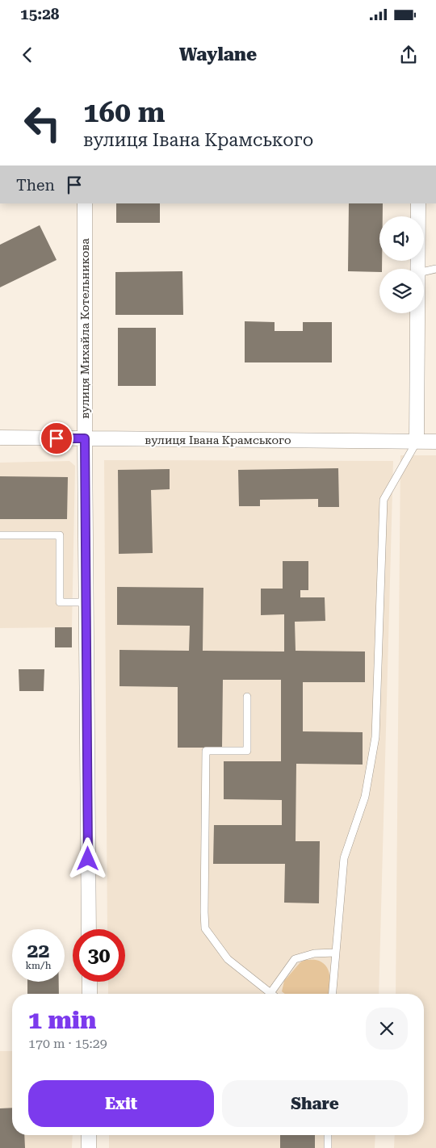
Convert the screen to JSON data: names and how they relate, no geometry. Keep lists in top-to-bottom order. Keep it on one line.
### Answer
{"streets":{"street":["вулиця Михайла Котельникова","вулиця Івана Крамського"]},"crossings":[["вулиця Михайла Котельникова","вулиця Івана Крамського"]],"page":{"status":"15:28","header":"Waylane","turn":["160 m","вулиця Івана Крамського"],"then":"Then","speed":"22 km/h","limit":"30","heading":["1 min","170 m · 15:29"],"buttons":["Exit","Share"]}}
